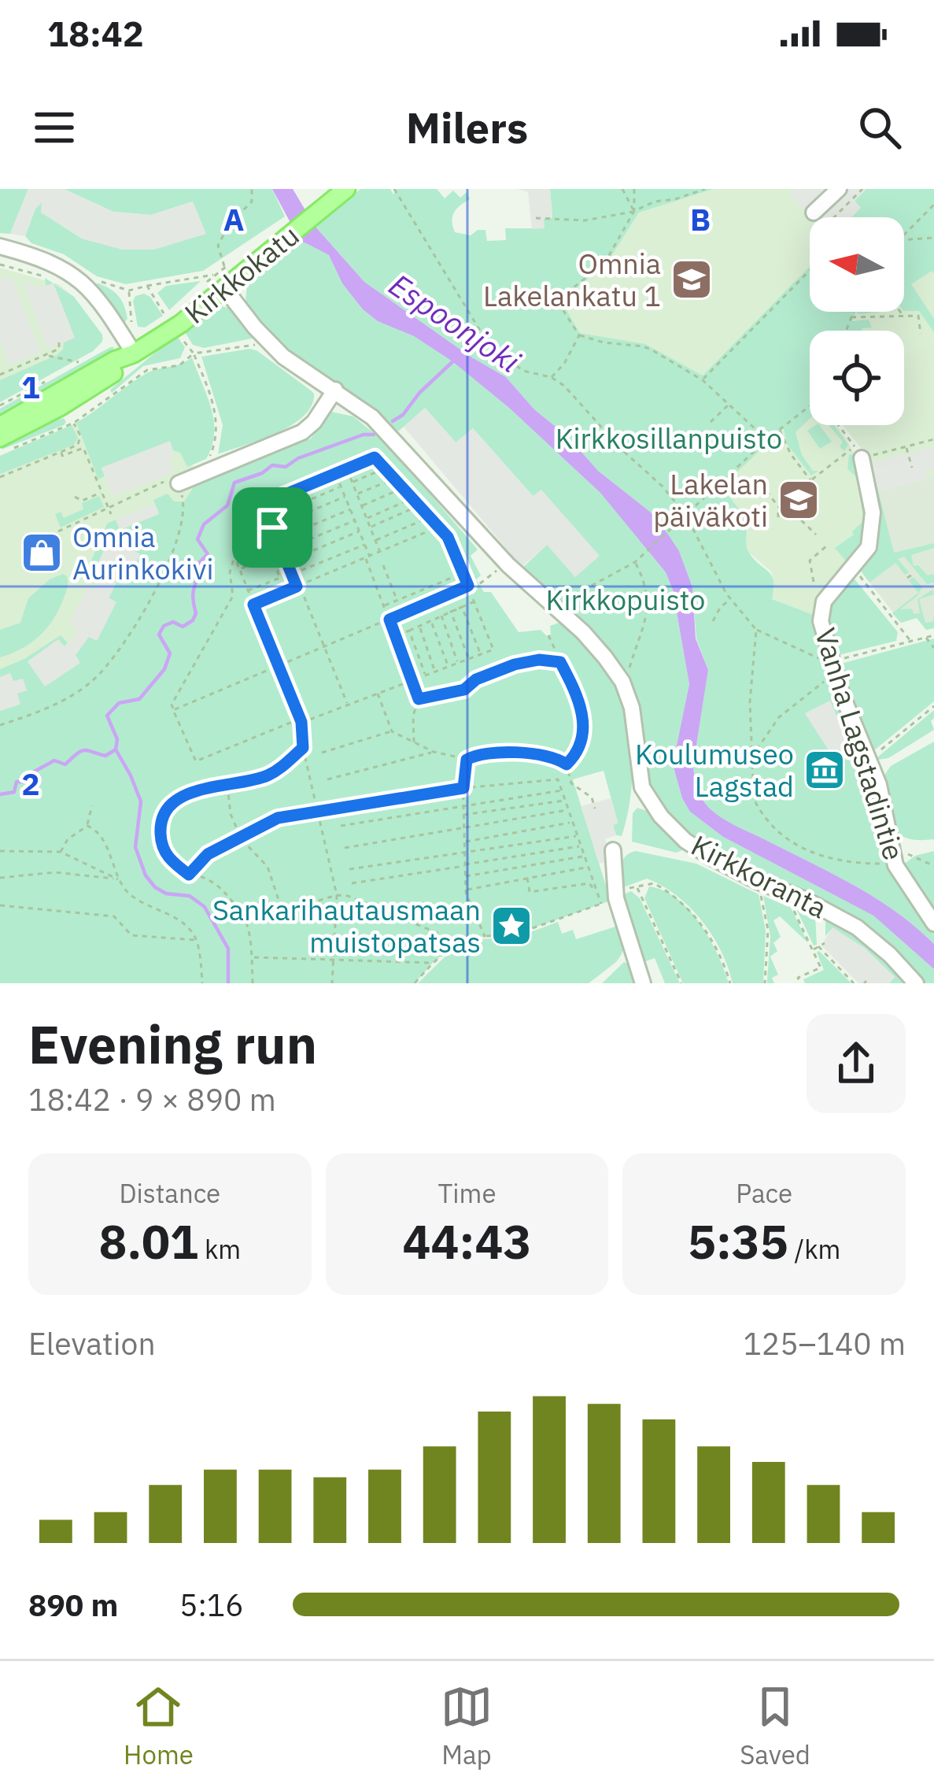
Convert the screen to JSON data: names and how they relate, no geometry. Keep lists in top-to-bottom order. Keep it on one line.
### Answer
{"streets":{"main road":["Kirkkokatu"],"street":["Vanha Lagstadintie","Kirkkoranta"]},"water":["Espoonjoki"],"parks":["Kirkkosillanpuisto","Kirkkopuisto"],"places":{"school or university":["Omnia Lakelankatu 1","Lakelan päiväkoti"],"shop":["Omnia Aurinkokivi"],"museum":["Koulumuseo Lagstad"],"place":["Sankarihautausmaan muistopatsas"]},"north":"left","page":{"status":"18:42","header":"Milers","heading":["Evening run","18:42 · 9 × 890 m"],"stats":[["Distance","8.01 km"],["Time","44:43"],["Pace","5:35 /km"]],"chart":["Elevation","125–140 m"],"list":[{"name":"890 m","note":"5:16"}],"tabs":["Home","Map","Saved"]},"grid":{"columns":["A","B"],"rows":["1","2"]}}
